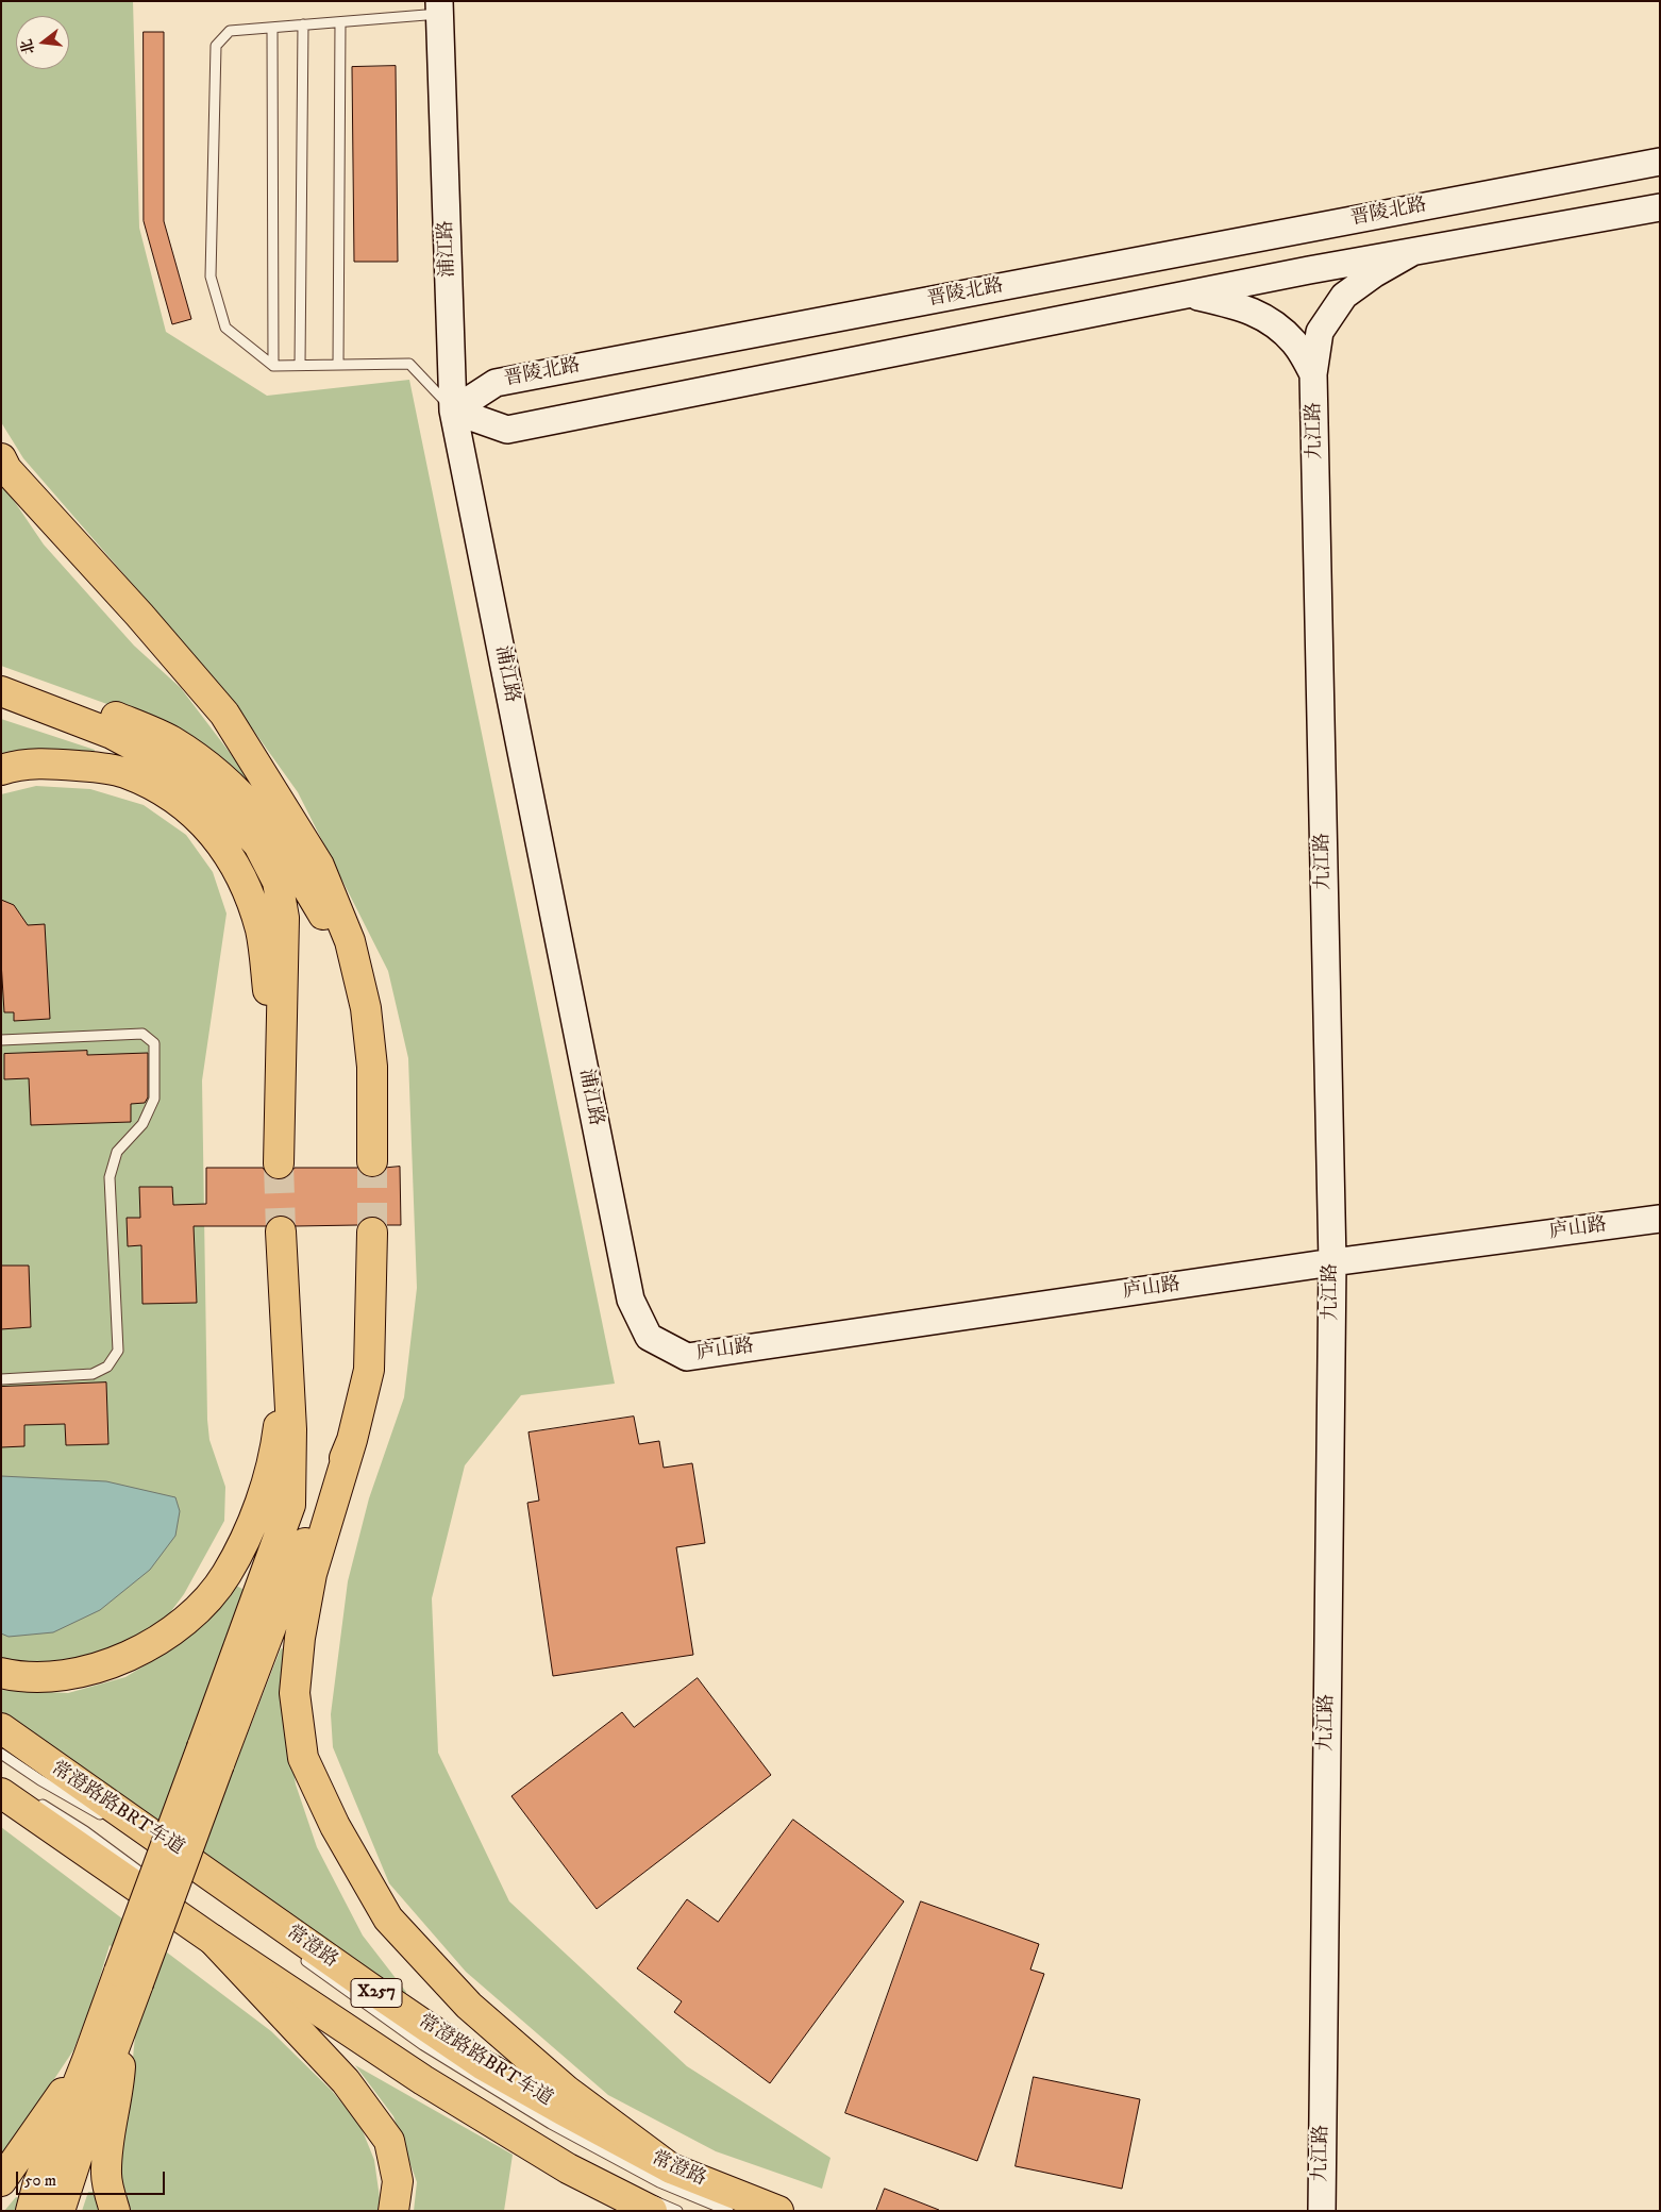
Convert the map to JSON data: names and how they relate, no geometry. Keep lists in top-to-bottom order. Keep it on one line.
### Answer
{"streets":{"main road":["常澄路","X257"],"street":["晋陵北路","浦江路","九江路","庐山路"],"lane":["常澄路路BRT车道"]},"crossings":[["晋陵北路","浦江路"],["浦江路","庐山路"],["九江路","庐山路"]],"scale_bar":"50 m","north":"left"}
